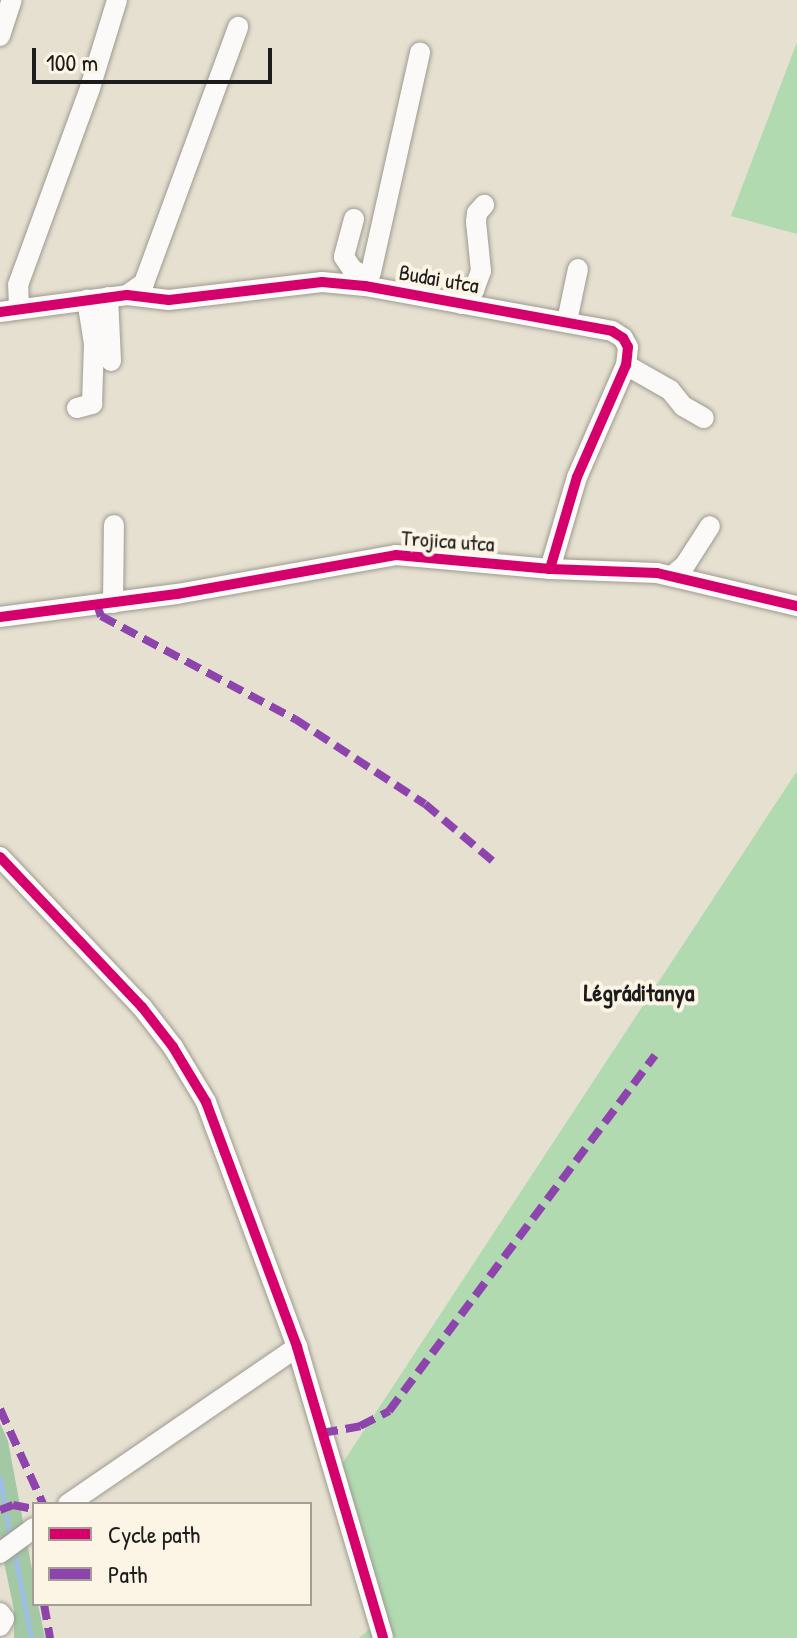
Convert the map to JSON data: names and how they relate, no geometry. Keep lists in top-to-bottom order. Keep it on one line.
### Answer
{"streets":{"street":["Budai utca","Trojica utca"]},"districts":["Légráditanya"],"legend":["Cycle path","Path"],"scale_bar":"100 m"}
